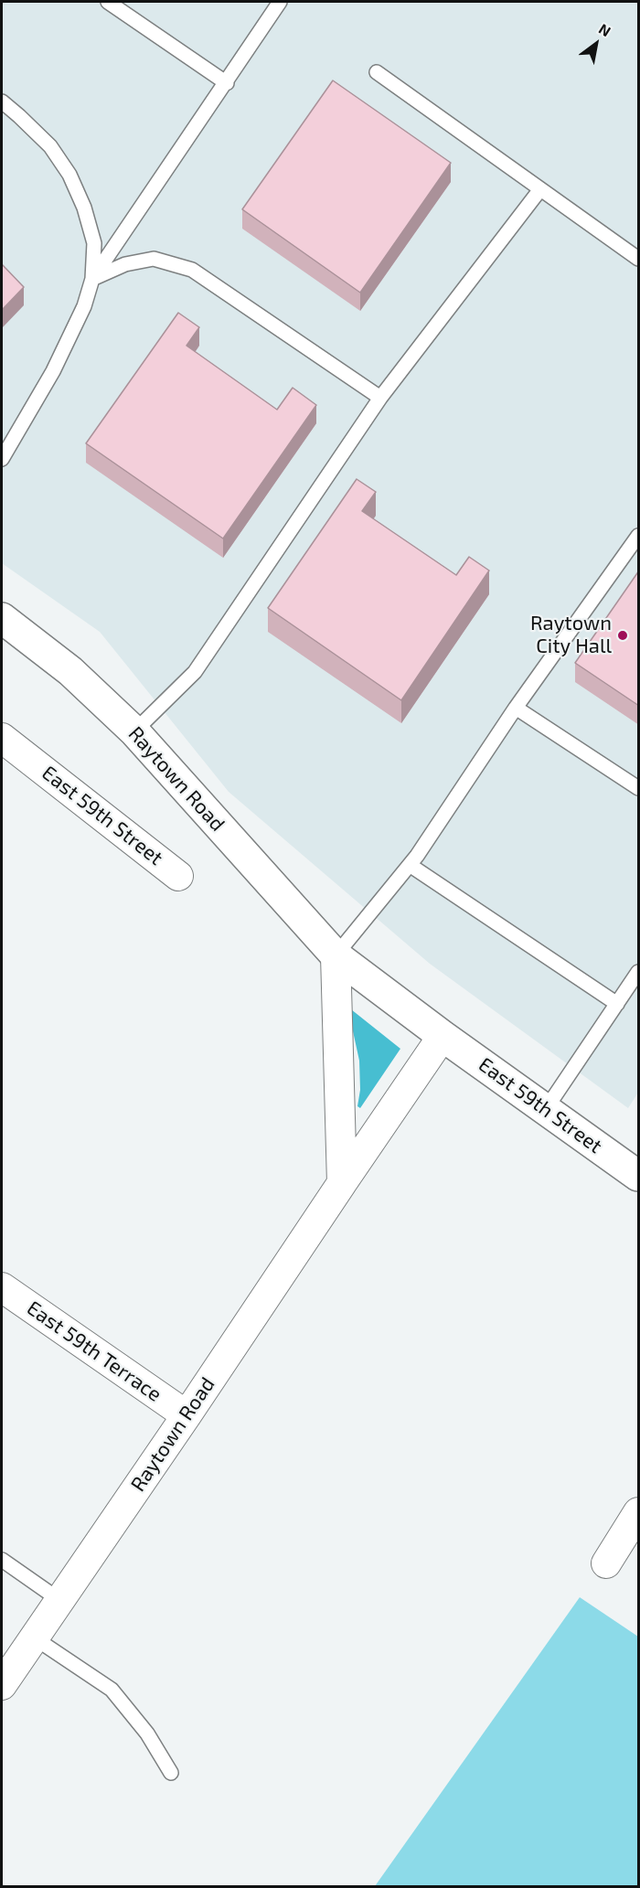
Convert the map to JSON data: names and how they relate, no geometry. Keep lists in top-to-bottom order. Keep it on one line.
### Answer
{"streets":{"street":["Raytown Road","East 59th Street","East 59th Terrace"]},"crossings":[["Raytown Road","East 59th Street"],["Raytown Road","East 59th Terrace"]],"places":["Raytown City Hall"],"north":"top right"}
